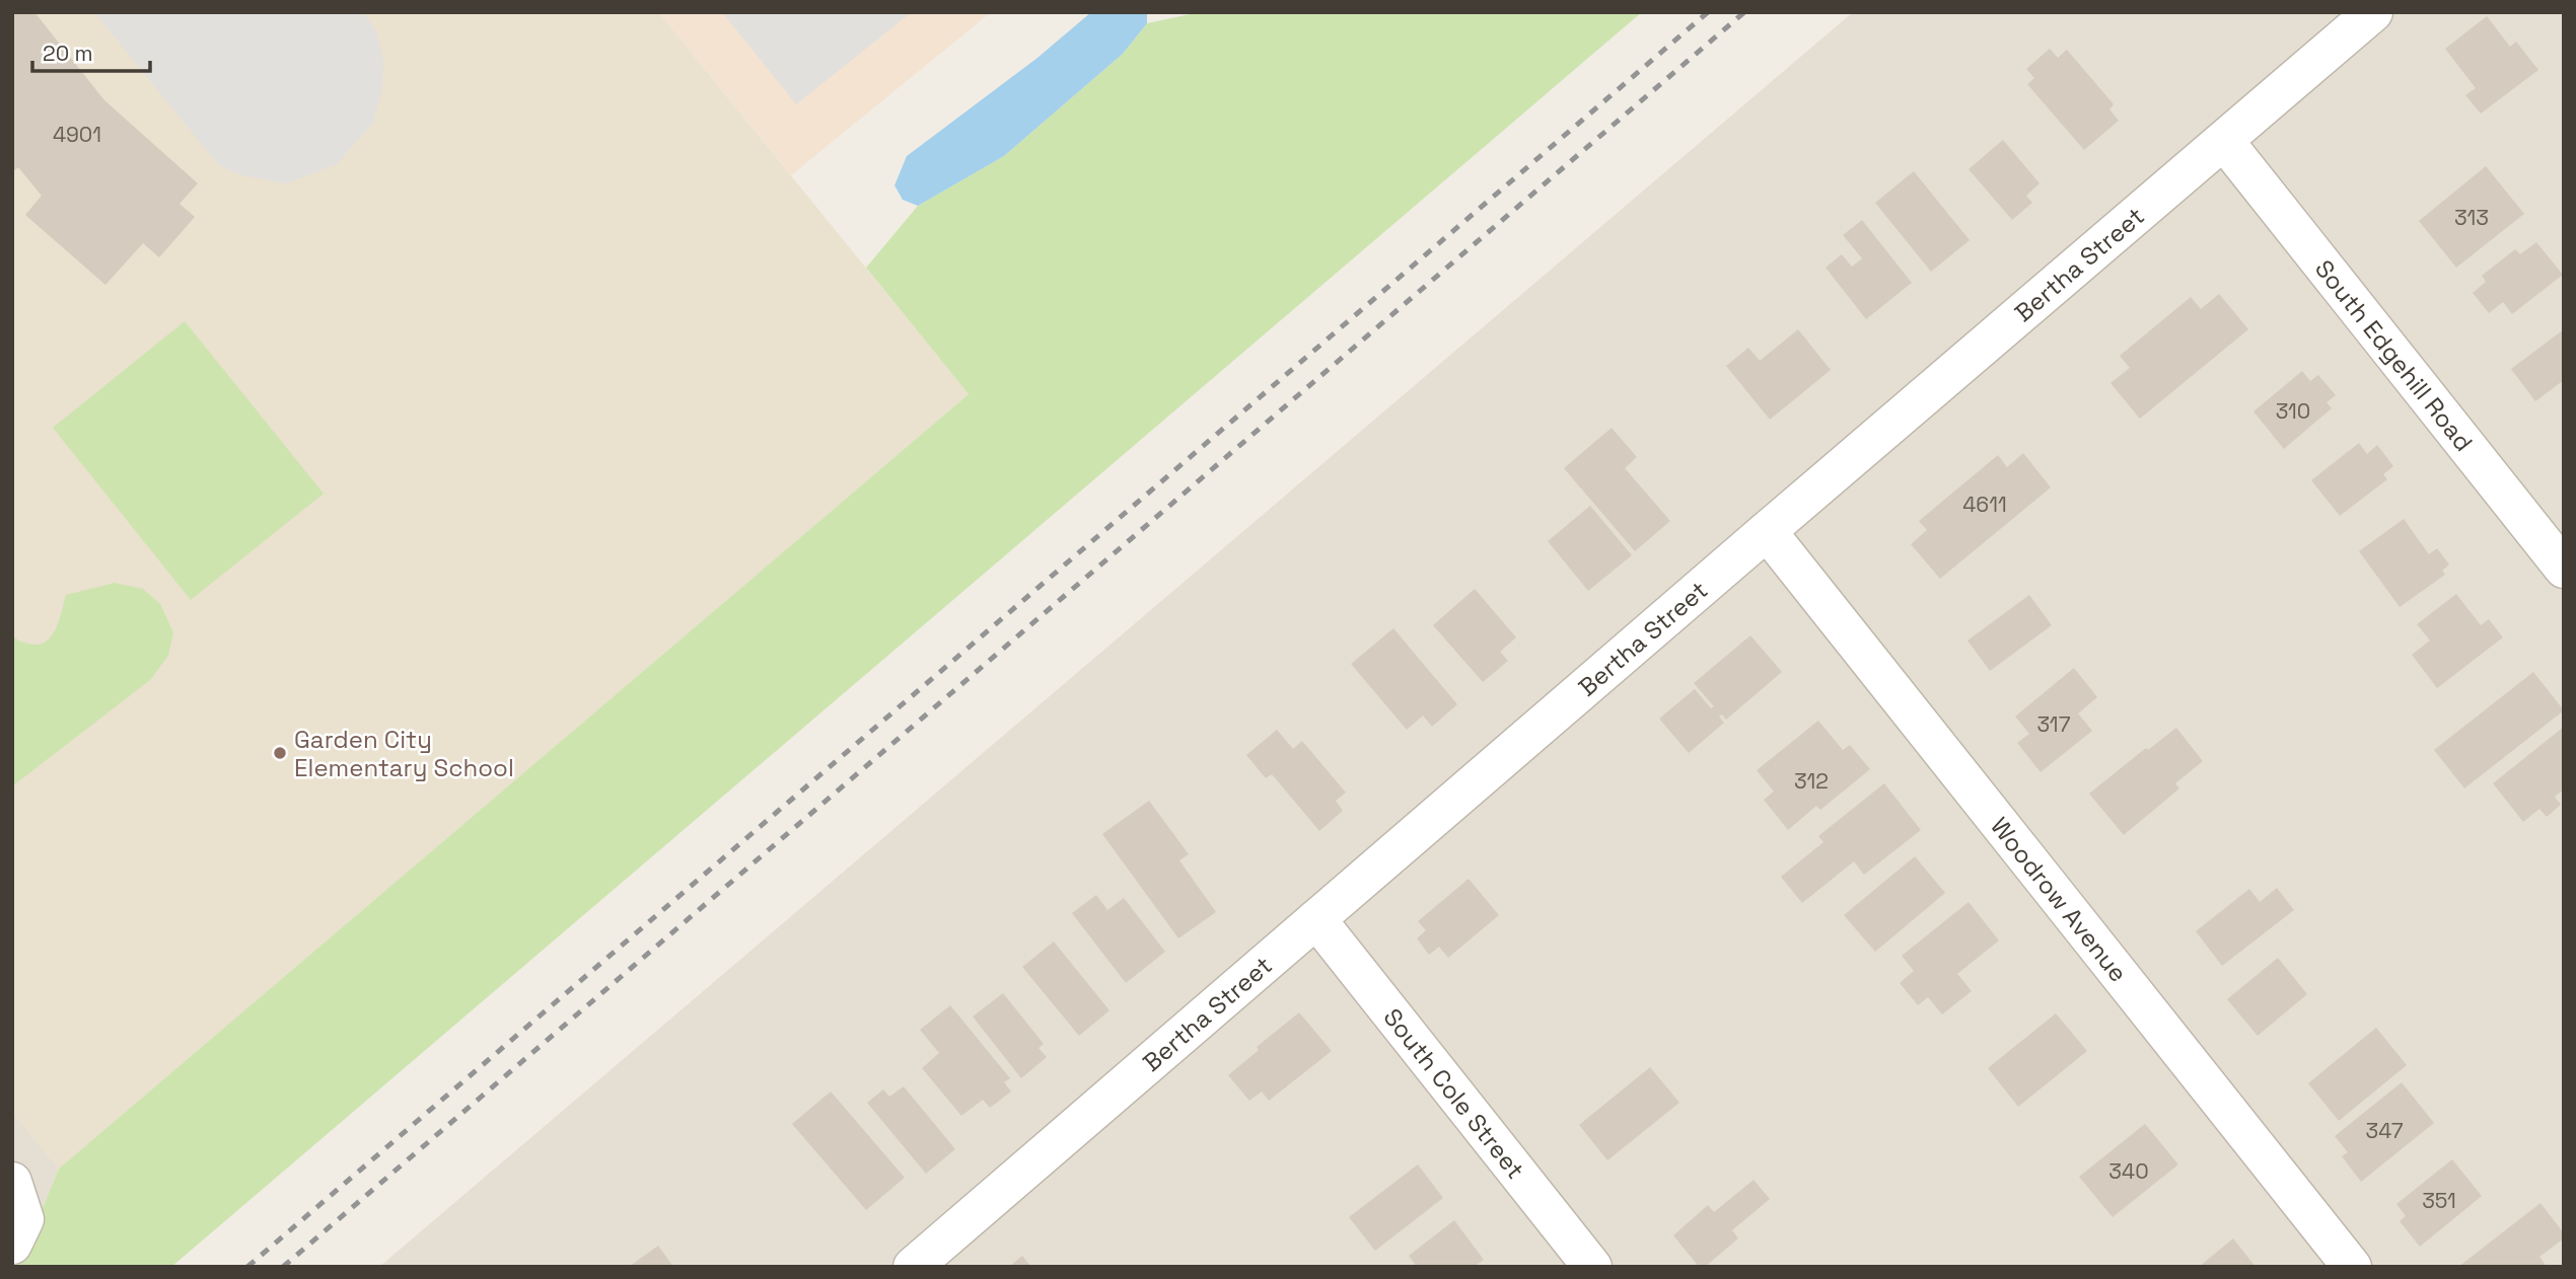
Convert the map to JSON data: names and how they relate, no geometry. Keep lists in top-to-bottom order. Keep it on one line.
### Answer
{"streets":{"street":["Bertha Street","South Edgehill Road","Woodrow Avenue","South Cole Street"]},"crossings":[["Bertha Street","South Edgehill Road"],["Bertha Street","Woodrow Avenue"],["Bertha Street","South Cole Street"]],"places":["Garden City Elementary School"],"house_numbers":["4901","313","310","4611","317","312","347","340","351"],"scale_bar":"20 m"}
